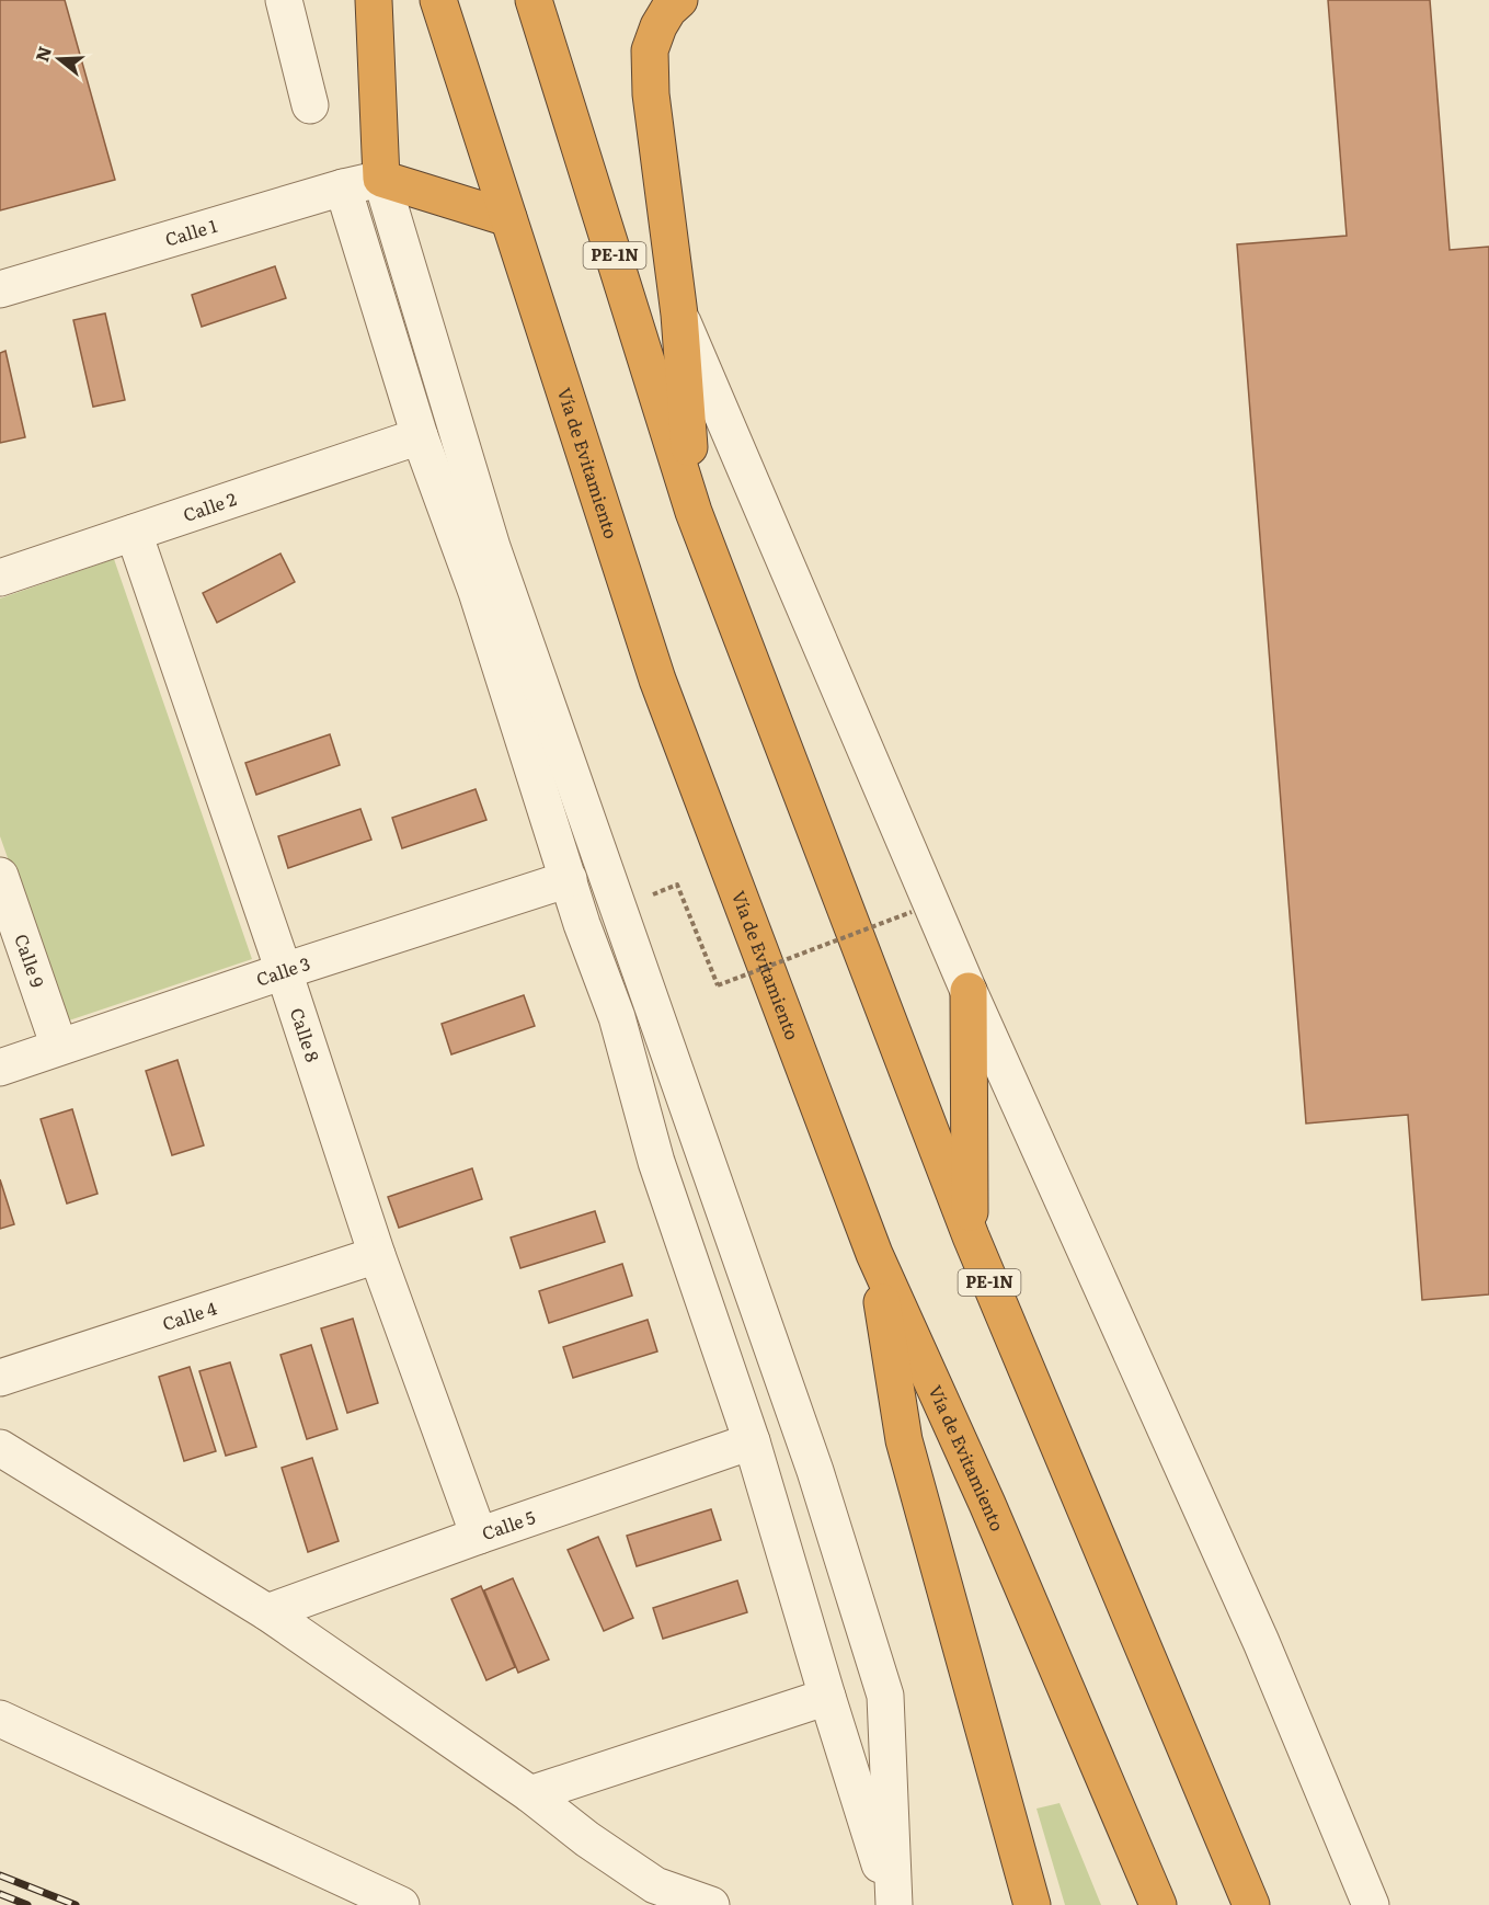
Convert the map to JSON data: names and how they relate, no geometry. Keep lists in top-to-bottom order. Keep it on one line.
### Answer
{"streets":{"highway":["PE-1N","Vía de Evitamiento"],"street":["Calle 1","Calle 2","Calle 9","Calle 3","Calle 8","Calle 4","Calle 5"]},"crossings":[["Calle 2","Calle 8"],["Calle 9","Calle 3"],["Calle 3","Calle 8"],["Calle 8","Calle 4"],["Calle 8","Calle 5"]],"north":"left"}
